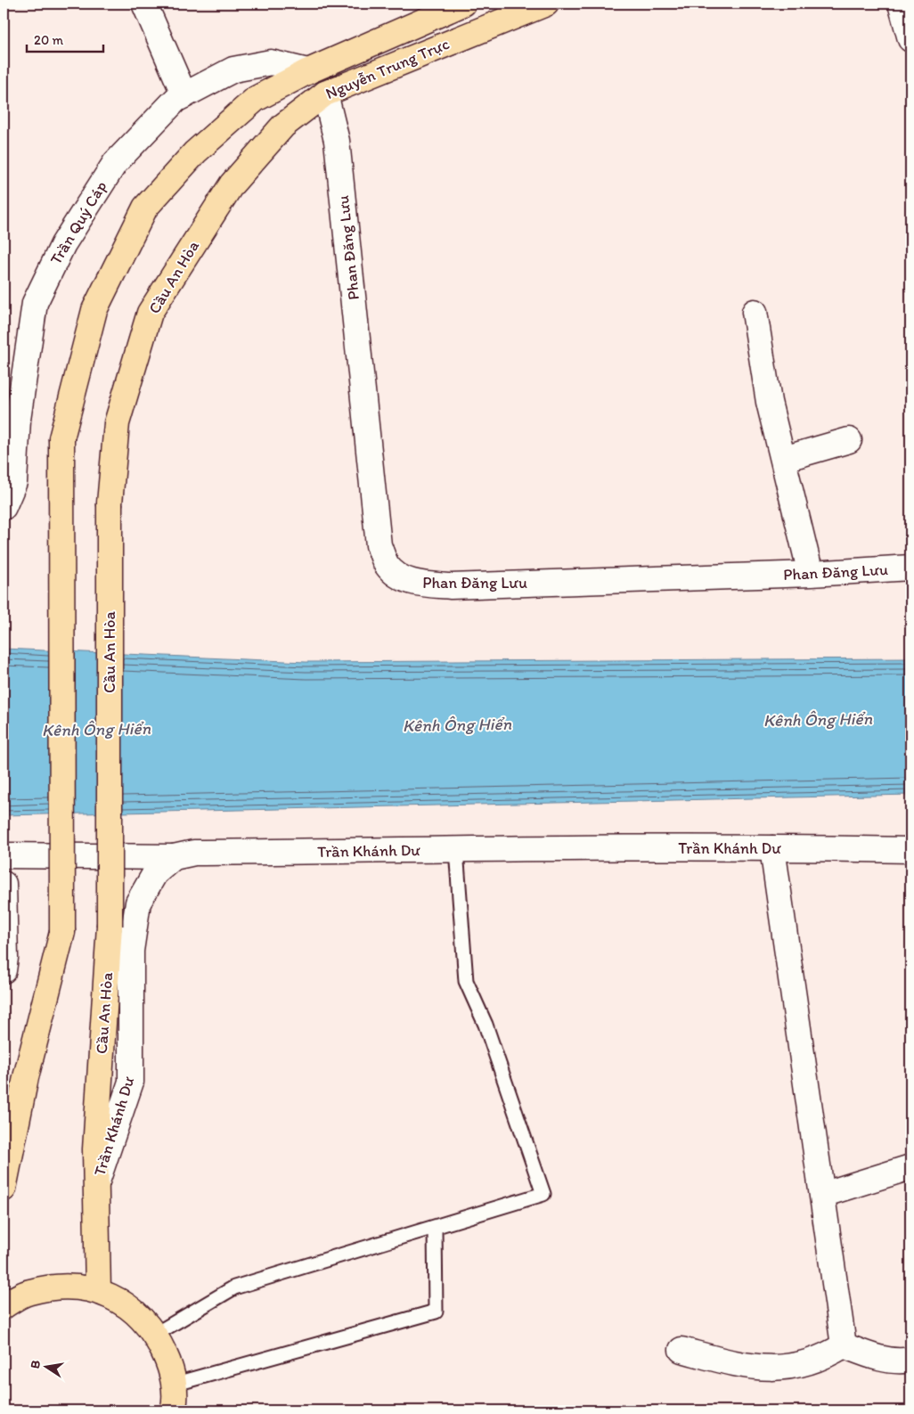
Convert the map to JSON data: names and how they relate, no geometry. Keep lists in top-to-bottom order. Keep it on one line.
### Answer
{"streets":{"main road":["Nguyễn Trung Trực","Cầu An Hòa"],"street":["Trần Quý Cáp","Phan Đăng Lưu","Trần Khánh Dư"]},"crossings":[["Nguyễn Trung Trực","Trần Quý Cáp"],["Nguyễn Trung Trực","Phan Đăng Lưu"],["Nguyễn Trung Trực","Cầu An Hòa"],["Cầu An Hòa","Trần Khánh Dư"]],"water":["Kênh Ông Hiển"],"scale_bar":"20 m","north":"left"}
